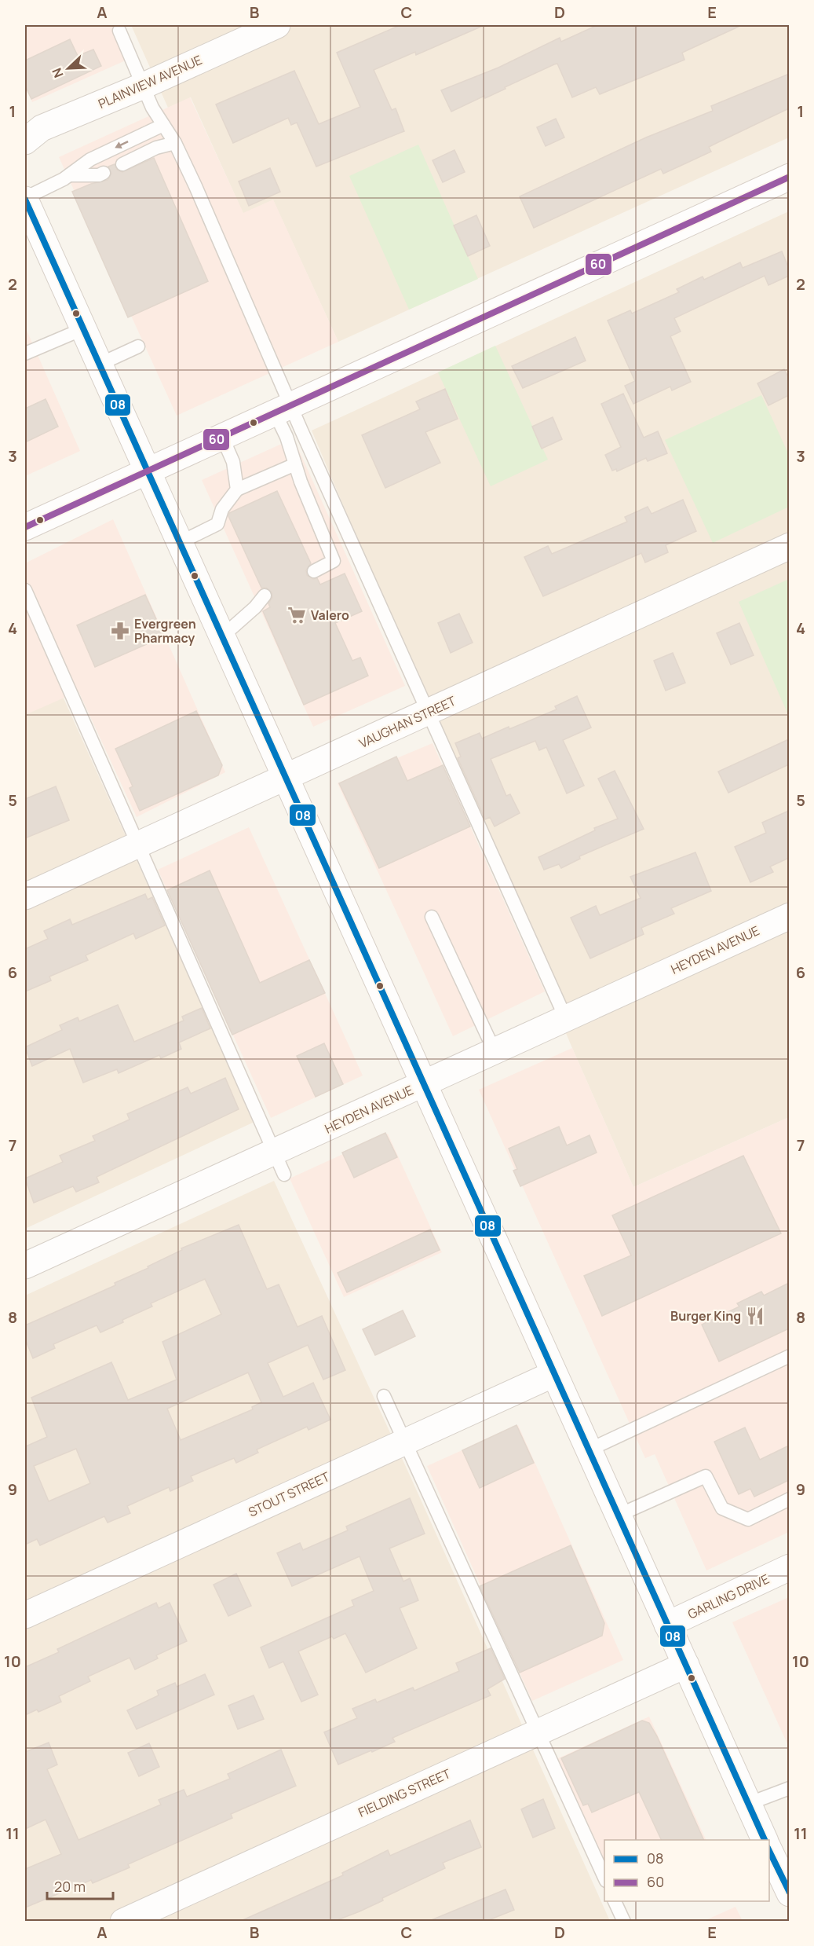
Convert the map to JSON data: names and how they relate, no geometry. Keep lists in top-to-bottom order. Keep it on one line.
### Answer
{"streets":{"street":["PLAINVIEW AVENUE","VAUGHAN STREET","HEYDEN AVENUE","STOUT STREET","GARLING DRIVE","FIELDING STREET"]},"places":{"supermarket":["Valero"],"pharmacy":["Evergreen Pharmacy"],"restaurant":["Burger King"]},"lines":["transit line 60","transit line 08"],"legend":["08","60"],"scale_bar":"20 m","north":"bottom left","grid":{"columns":["A","B","C","D","E"],"rows":["1","2","3","4","5","6","7","8","9","10","11"]}}
